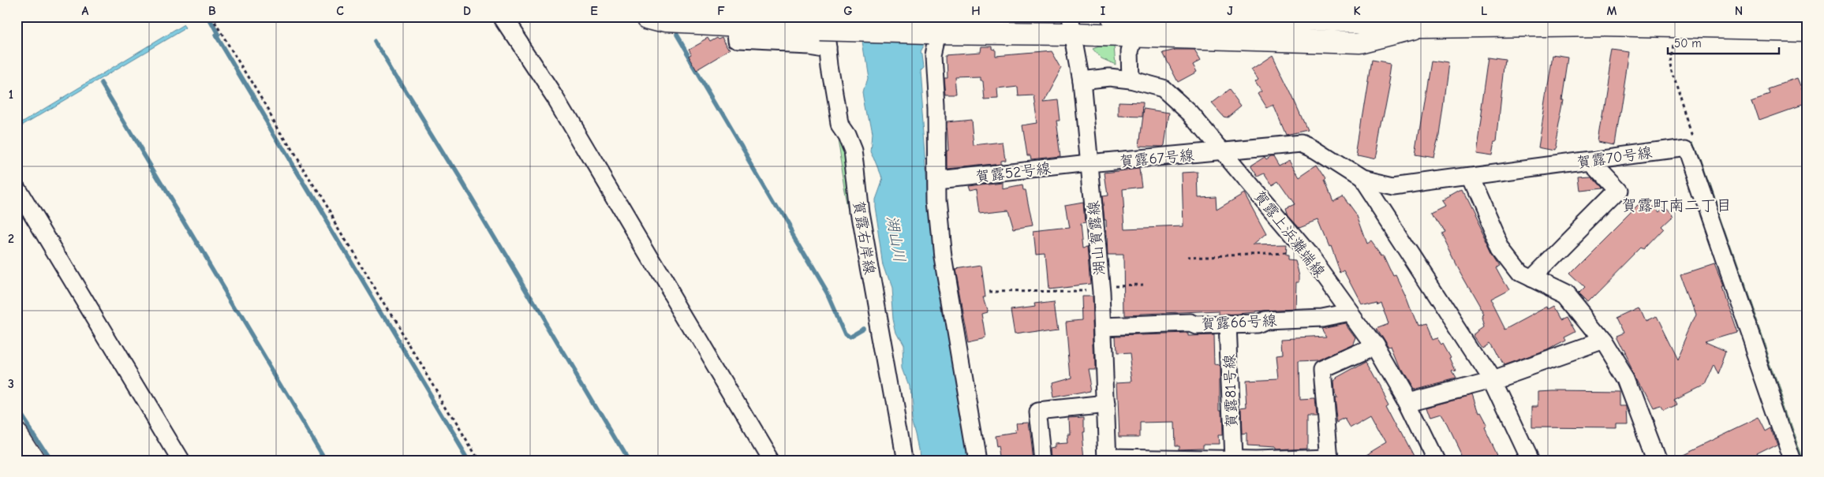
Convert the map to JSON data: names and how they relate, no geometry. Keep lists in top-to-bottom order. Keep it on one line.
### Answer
{"streets":{"street":["賀露70号線","賀露67号線","賀露52号線","賀露上浜灘端線","賀露右岸線","湖山賀露線","賀露66号線","賀露81号線"]},"crossings":[["賀露70号線","賀露67号線"],["賀露70号線","賀露上浜灘端線"],["賀露67号線","賀露52号線"],["賀露67号線","賀露上浜灘端線"],["賀露67号線","湖山賀露線"],["賀露52号線","湖山賀露線"],["賀露上浜灘端線","湖山賀露線"],["賀露上浜灘端線","賀露66号線"],["湖山賀露線","賀露66号線"],["賀露66号線","賀露81号線"]],"districts":["賀露町南二丁目"],"water":["湖山川"],"scale_bar":"50 m","grid":{"columns":["A","B","C","D","E","F","G","H","I","J","K","L","M","N"],"rows":["1","2","3"]}}
